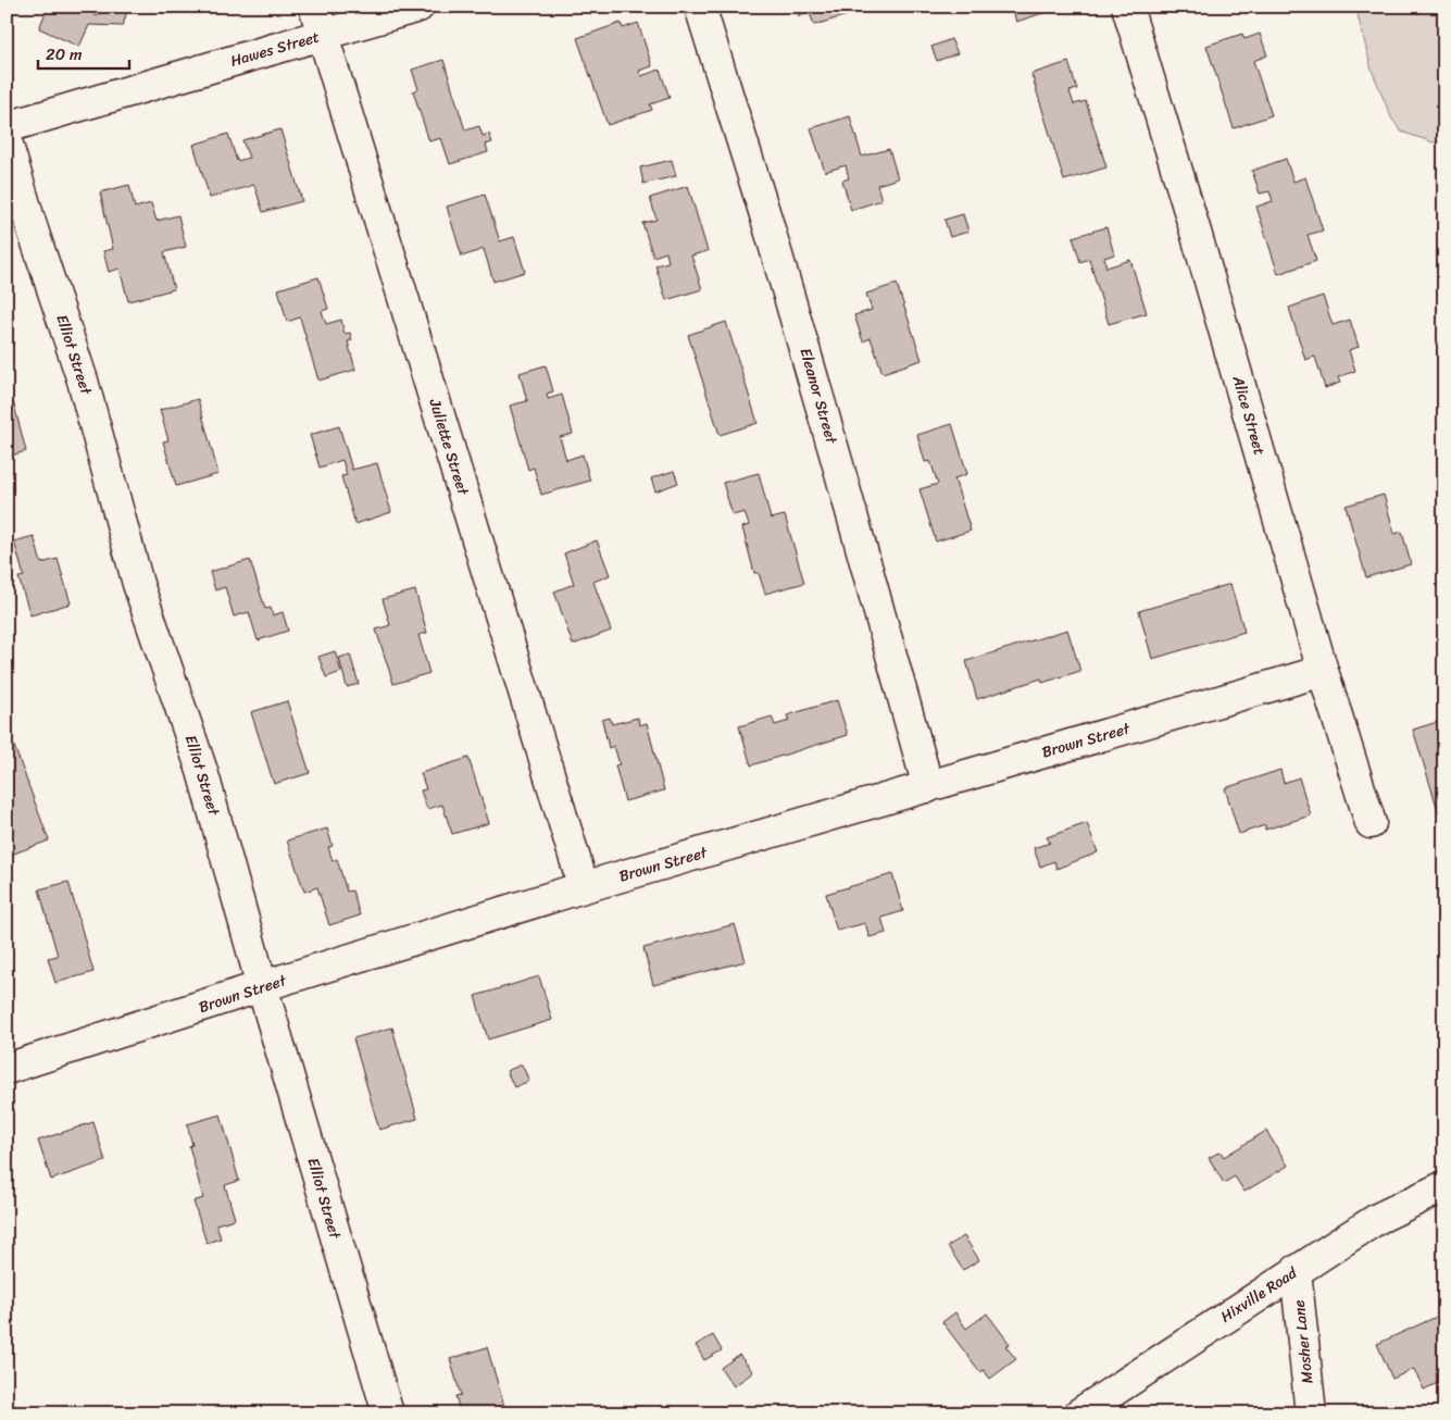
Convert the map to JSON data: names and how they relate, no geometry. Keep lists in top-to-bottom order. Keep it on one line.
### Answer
{"streets":{"street":["Hawes Street","Elliot Street","Eleanor Street","Alice Street","Juliette Street","Brown Street","Hixville Road","Mosher Lane"]},"crossings":[["Hawes Street","Juliette Street"],["Elliot Street","Brown Street"],["Eleanor Street","Brown Street"],["Alice Street","Brown Street"],["Juliette Street","Brown Street"],["Hixville Road","Mosher Lane"]],"scale_bar":"20 m"}
